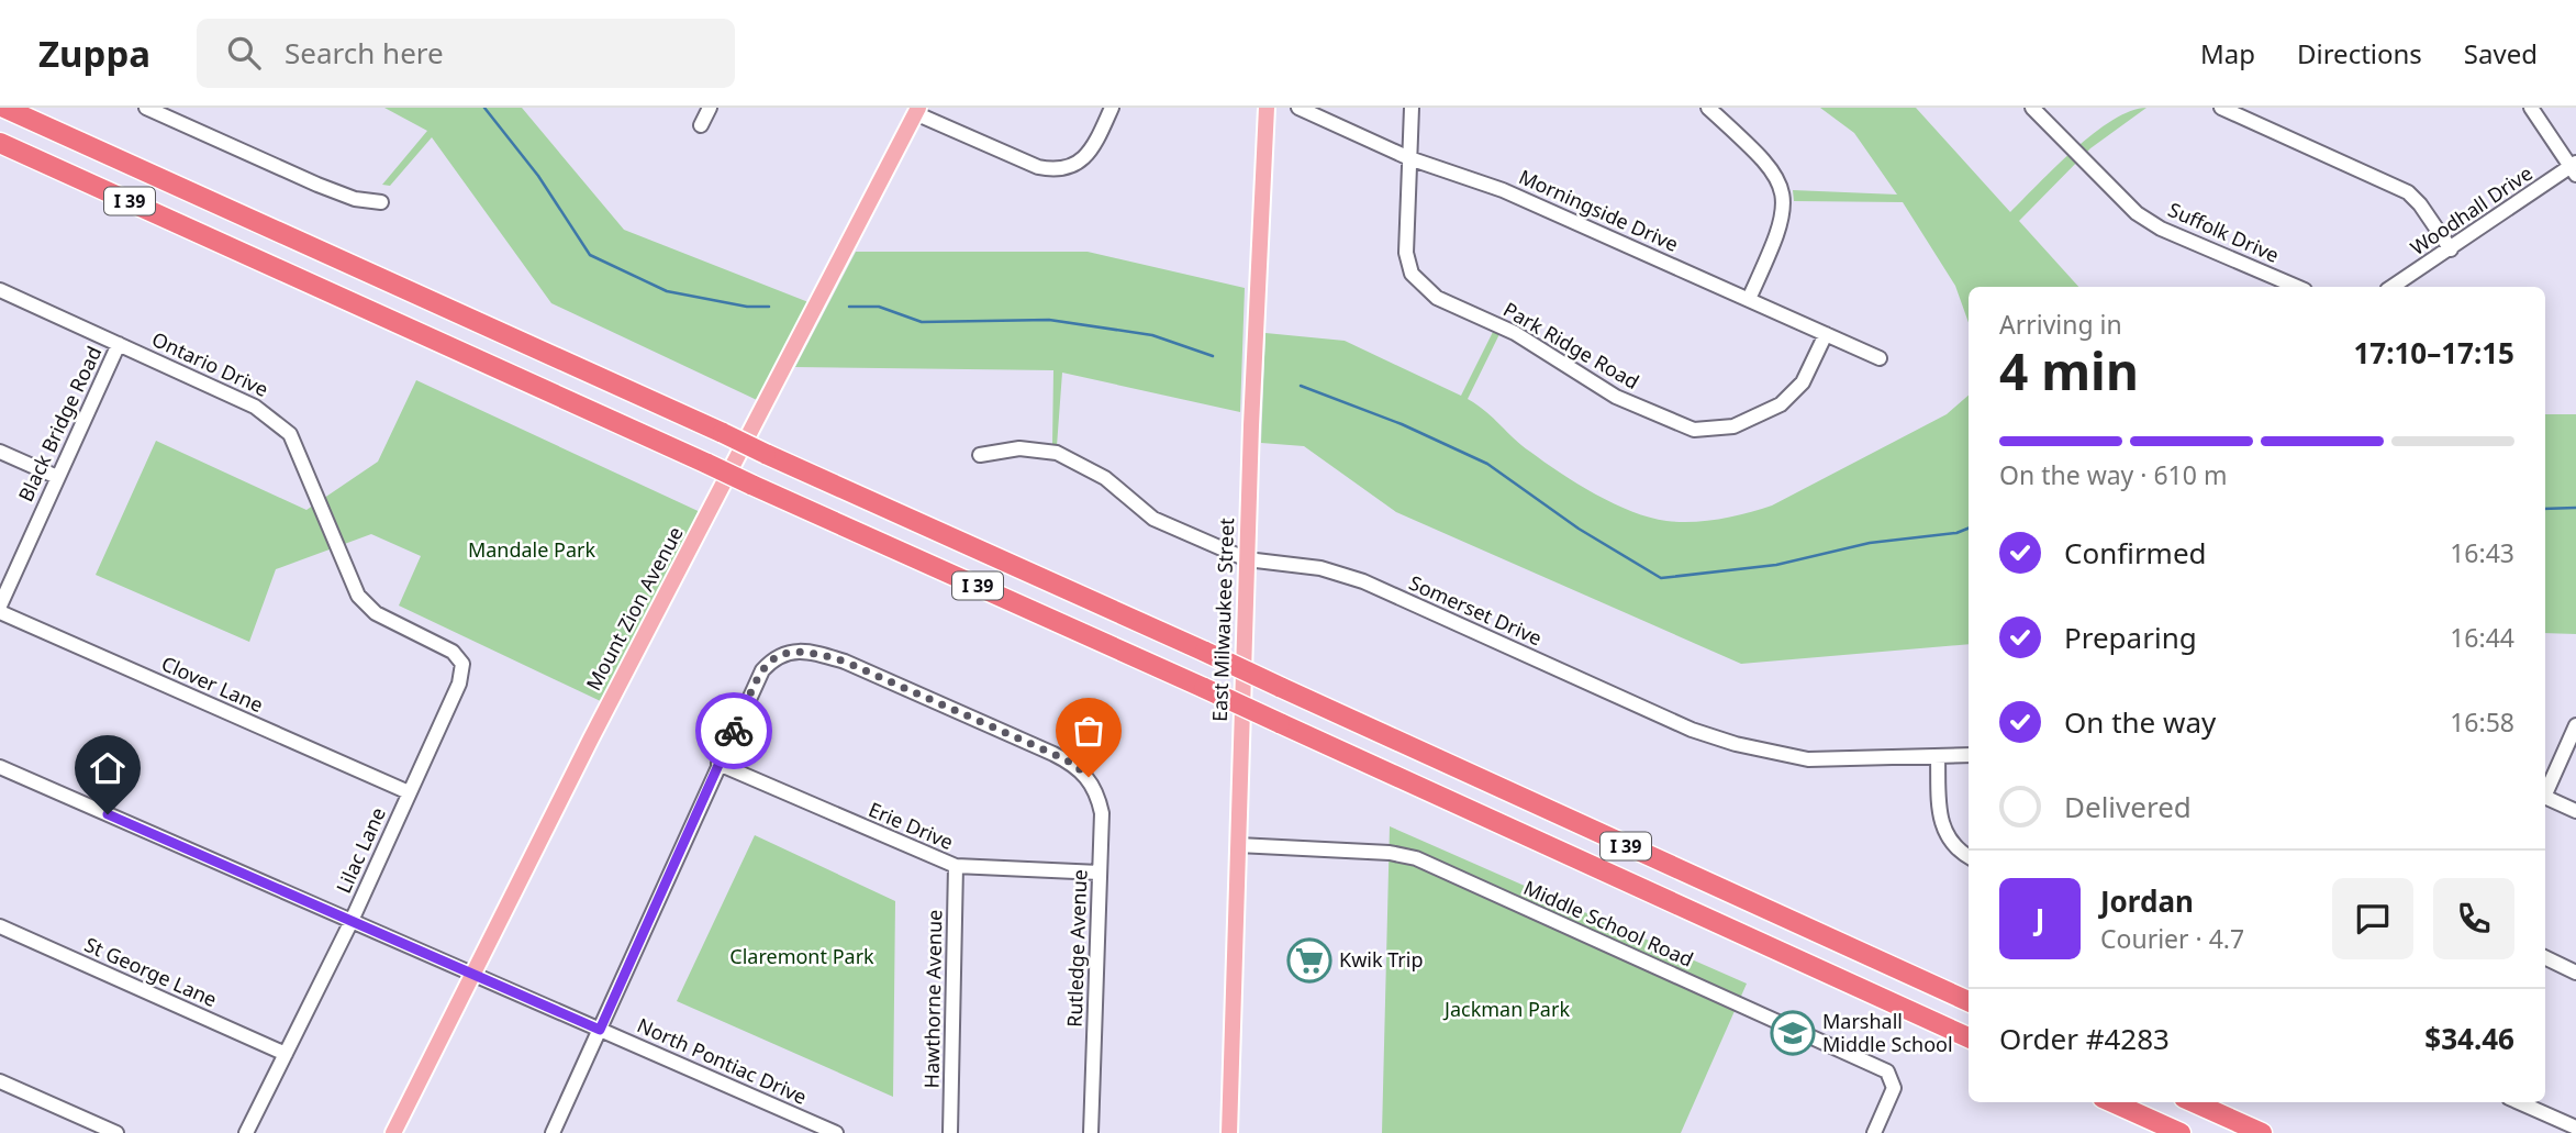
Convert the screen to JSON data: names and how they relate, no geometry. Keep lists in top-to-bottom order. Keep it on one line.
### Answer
{"streets":{"highway":["I 39"],"main road":["Mount Zion Avenue","East Milwaukee Street"],"street":["Morningside Drive","Woodhall Drive","Suffolk Drive","Park Ridge Road","Ontario Drive","Black Bridge Road","Somerset Drive","Clover Lane","Erie Drive","Lilac Lane","Middle School Road","Rutledge Avenue","St George Lane","Hawthorne Avenue","North Pontiac Drive"]},"crossings":[["Morningside Drive","Park Ridge Road"],["Ontario Drive","Black Bridge Road"],["Ontario Drive","Lilac Lane"],["Mount Zion Avenue","North Pontiac Drive"],["Somerset Drive","East Milwaukee Street"],["East Milwaukee Street","Middle School Road"],["Clover Lane","Lilac Lane"],["Erie Drive","Rutledge Avenue"],["Erie Drive","Hawthorne Avenue"],["Lilac Lane","St George Lane"],["Lilac Lane","North Pontiac Drive"]],"parks":["Mandale Park","Claremont Park","Jackman Park"],"places":{"supermarket":["Kwik Trip"],"school or university":["Marshall Middle School"]},"page":{"header":"Zuppa","search":"Search here","nav":["Map","Directions","Saved"],"heading":["4 min","Arriving in","17:10–17:15"],"panel":["Jordan","Courier · 4.7","Order #4283","$34.46"],"bar":"On the way · 610 m","list":[["Confirmed","16:43"],["Preparing","16:44"],["On the way","16:58"],"Delivered"],"round":"J"}}
